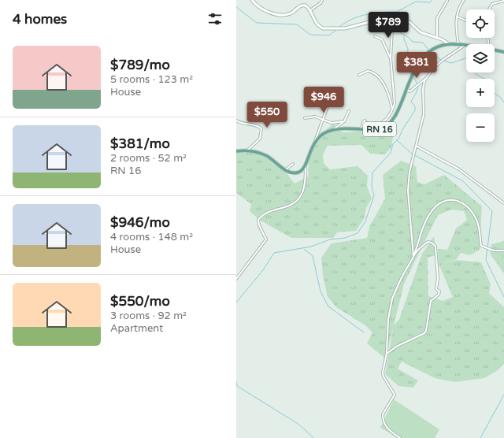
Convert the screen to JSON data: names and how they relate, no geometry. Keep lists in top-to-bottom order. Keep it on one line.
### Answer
{"streets":{"main road":["RN 16"]},"page":{"heading":"4 homes","map_buttons":["+","−"],"price":["$789","$381","$946","$550"],"list":[{"name":"$789/mo","note":"5 rooms · 123 m² · House"},{"name":"$381/mo","note":"2 rooms · 52 m² · RN 16"},{"name":"$946/mo","note":"4 rooms · 148 m² · House"},{"name":"$550/mo","note":"3 rooms · 92 m² · Apartment"}]}}
